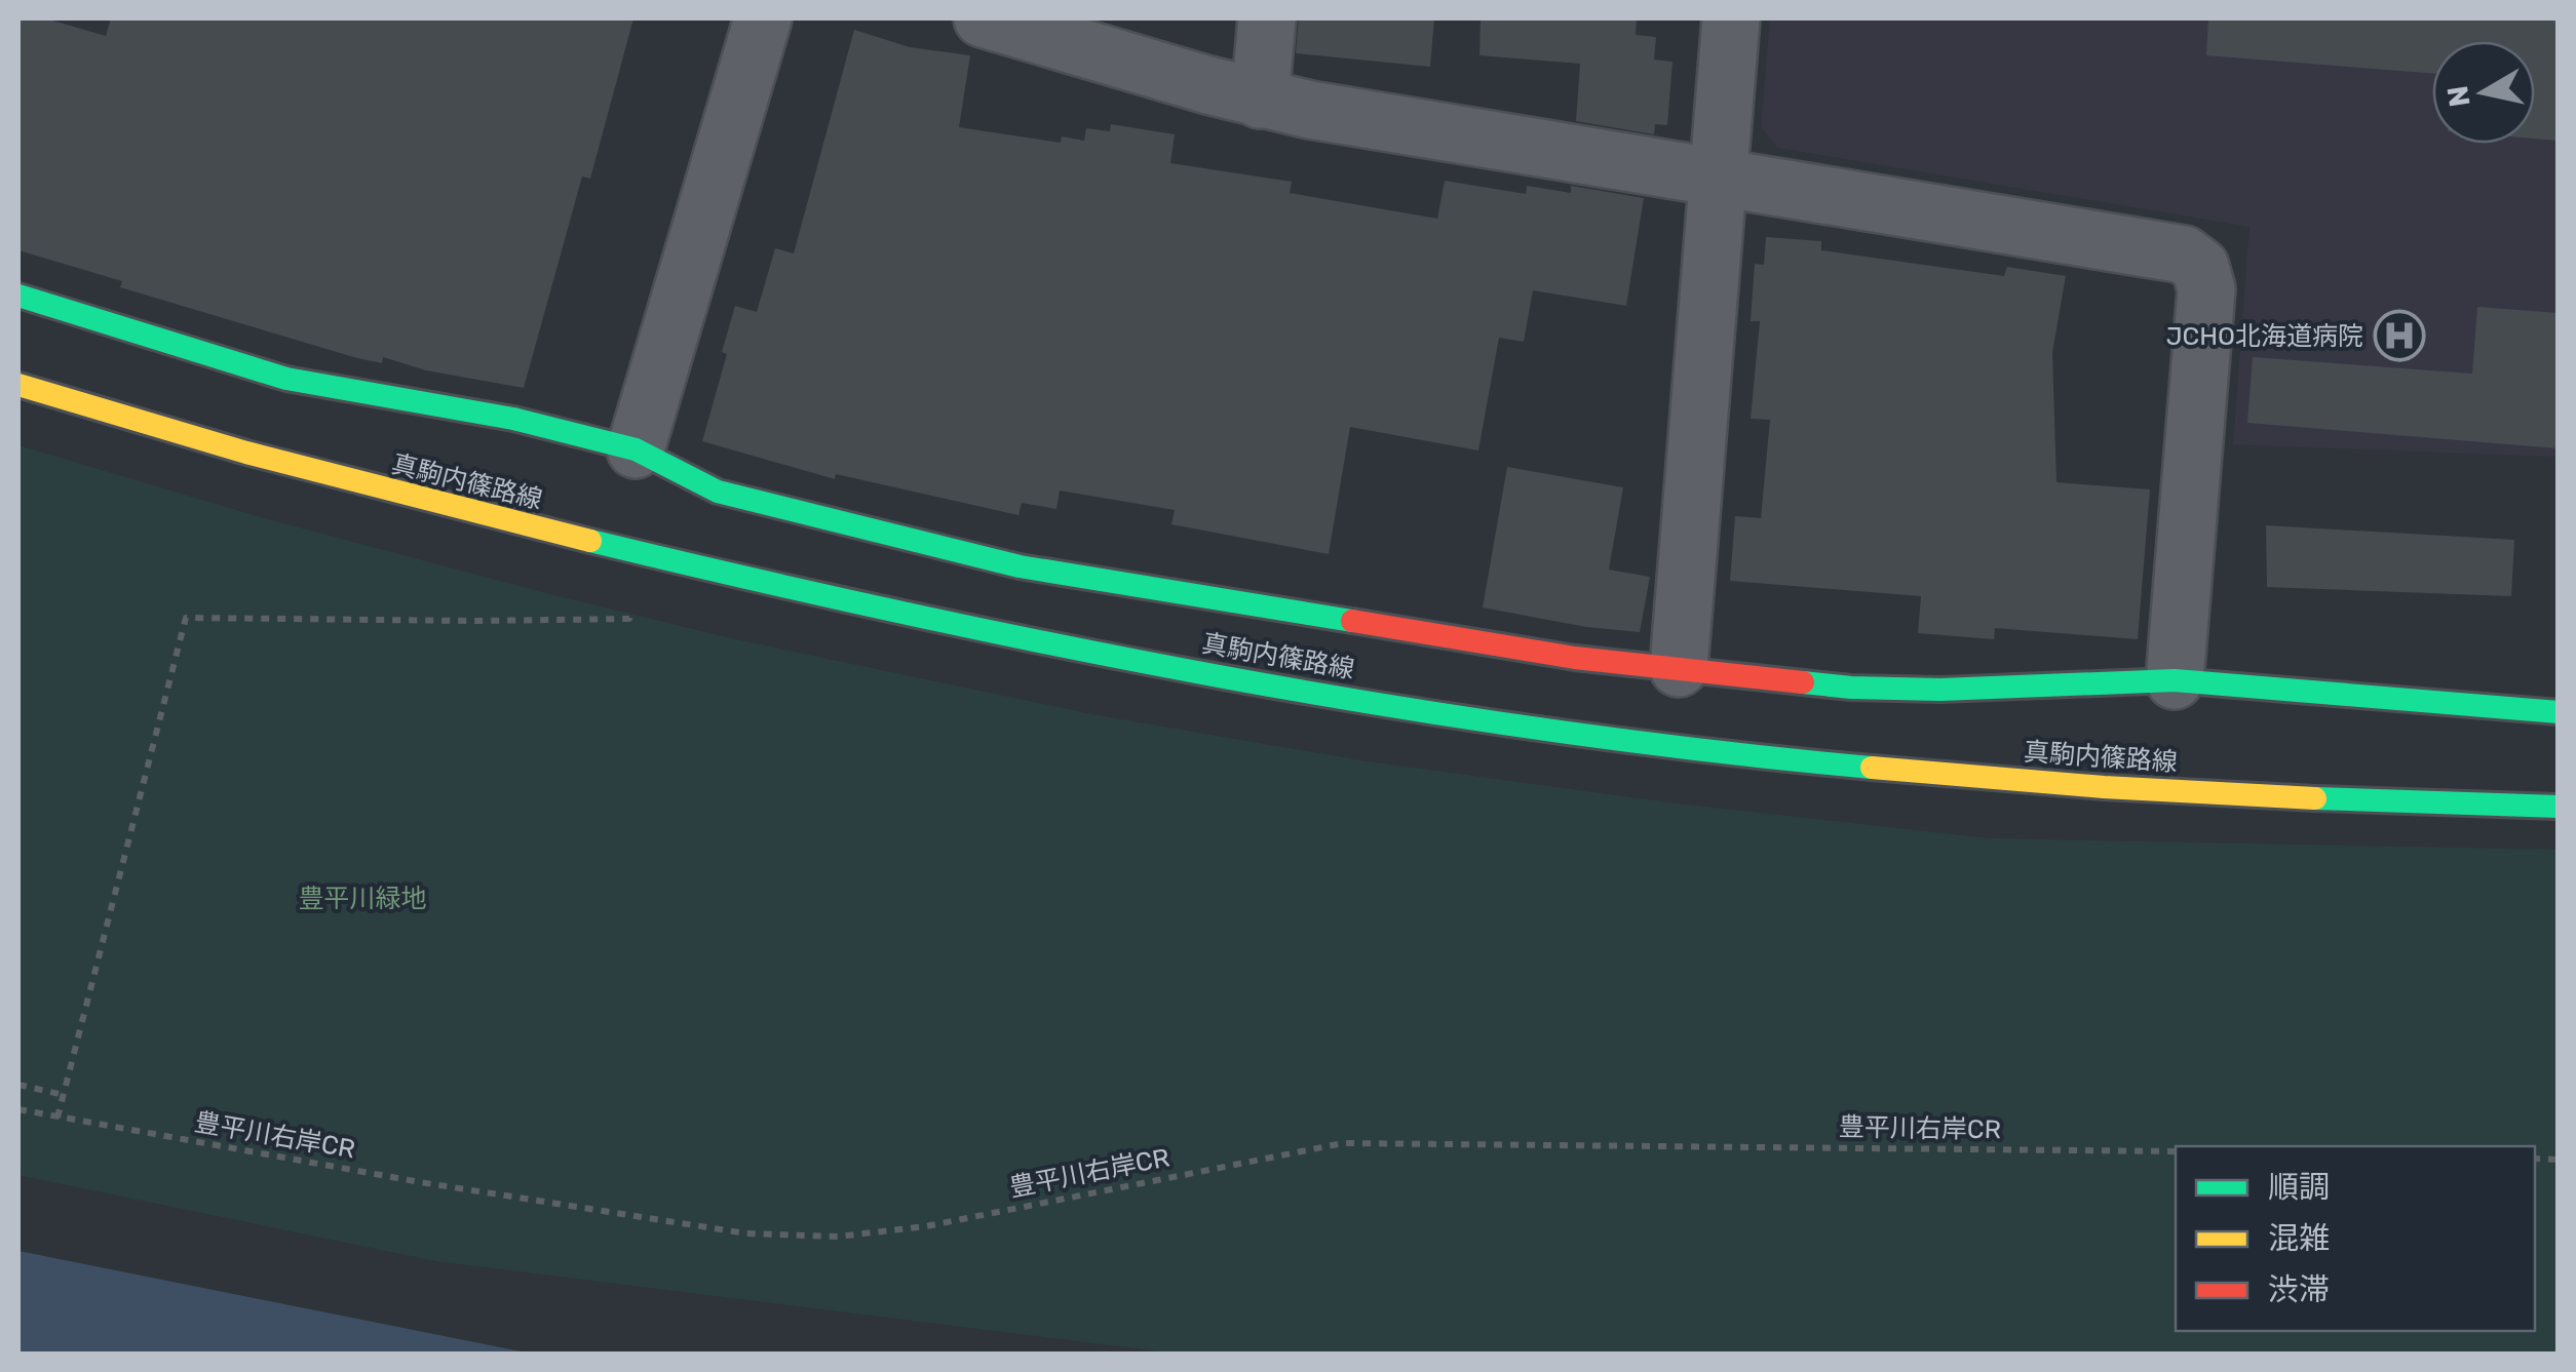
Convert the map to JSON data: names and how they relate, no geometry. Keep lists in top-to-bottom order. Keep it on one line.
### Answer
{"streets":{"street":["真駒内篠路線"],"path":["豊平川右岸CR"]},"parks":["豊平川緑地"],"places":{"hospital":["JCHO北海道病院"]},"legend":["順調","混雑","渋滞"],"north":"left"}
